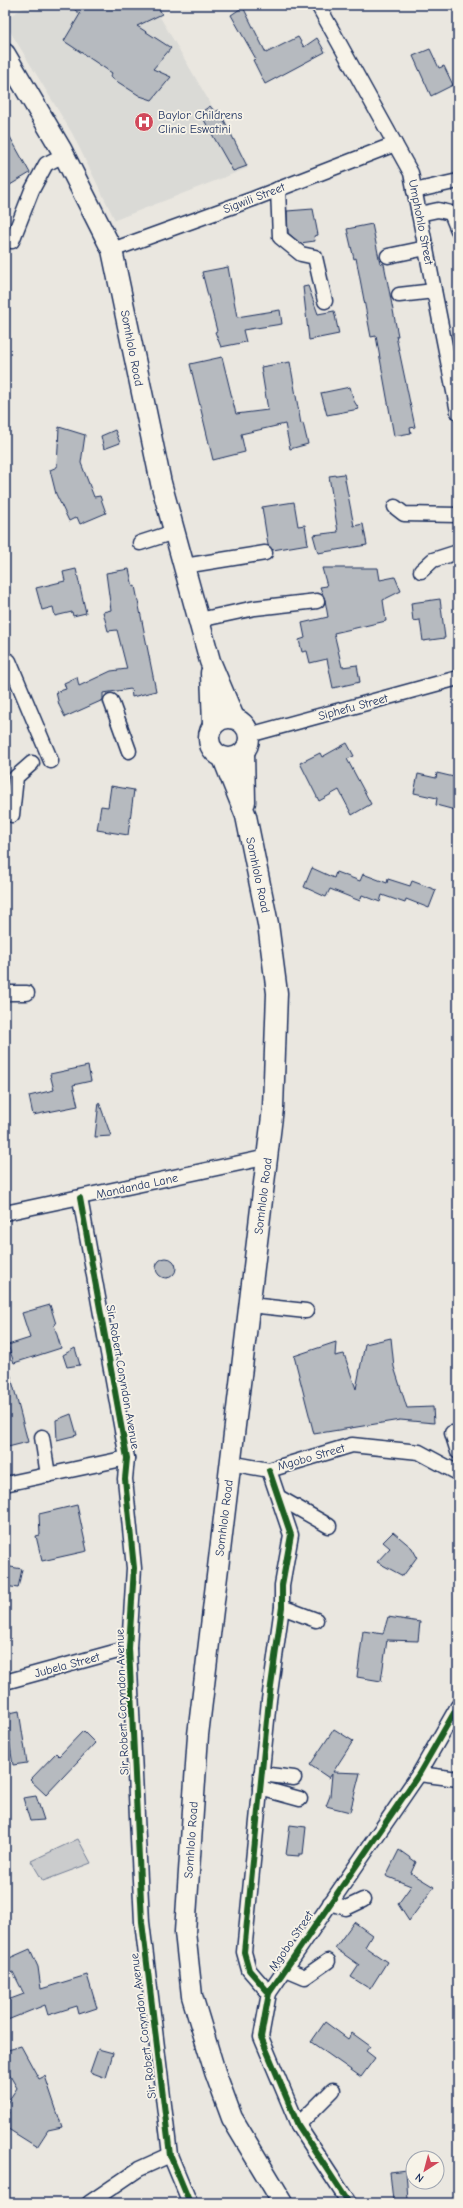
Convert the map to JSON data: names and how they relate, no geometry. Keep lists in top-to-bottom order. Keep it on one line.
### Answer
{"streets":{"main road":["Somhlolo Road"],"street":["Sigwili Street","Umphohlo Street","Siphefu Street","Mandanda Lane","Sir Robert Coryndon Avenue","Mgobo Street","Jubela Street"]},"crossings":[["Sigwili Street","Umphohlo Street"],["Sigwili Street","Somhlolo Road"],["Somhlolo Road","Siphefu Street"],["Somhlolo Road","Mandanda Lane"],["Somhlolo Road","Mgobo Street"],["Mandanda Lane","Sir Robert Coryndon Avenue"],["Sir Robert Coryndon Avenue","Jubela Street"]],"places":{"hospital":["Baylor Childrens Clinic Eswatini"]},"north":"bottom left"}
